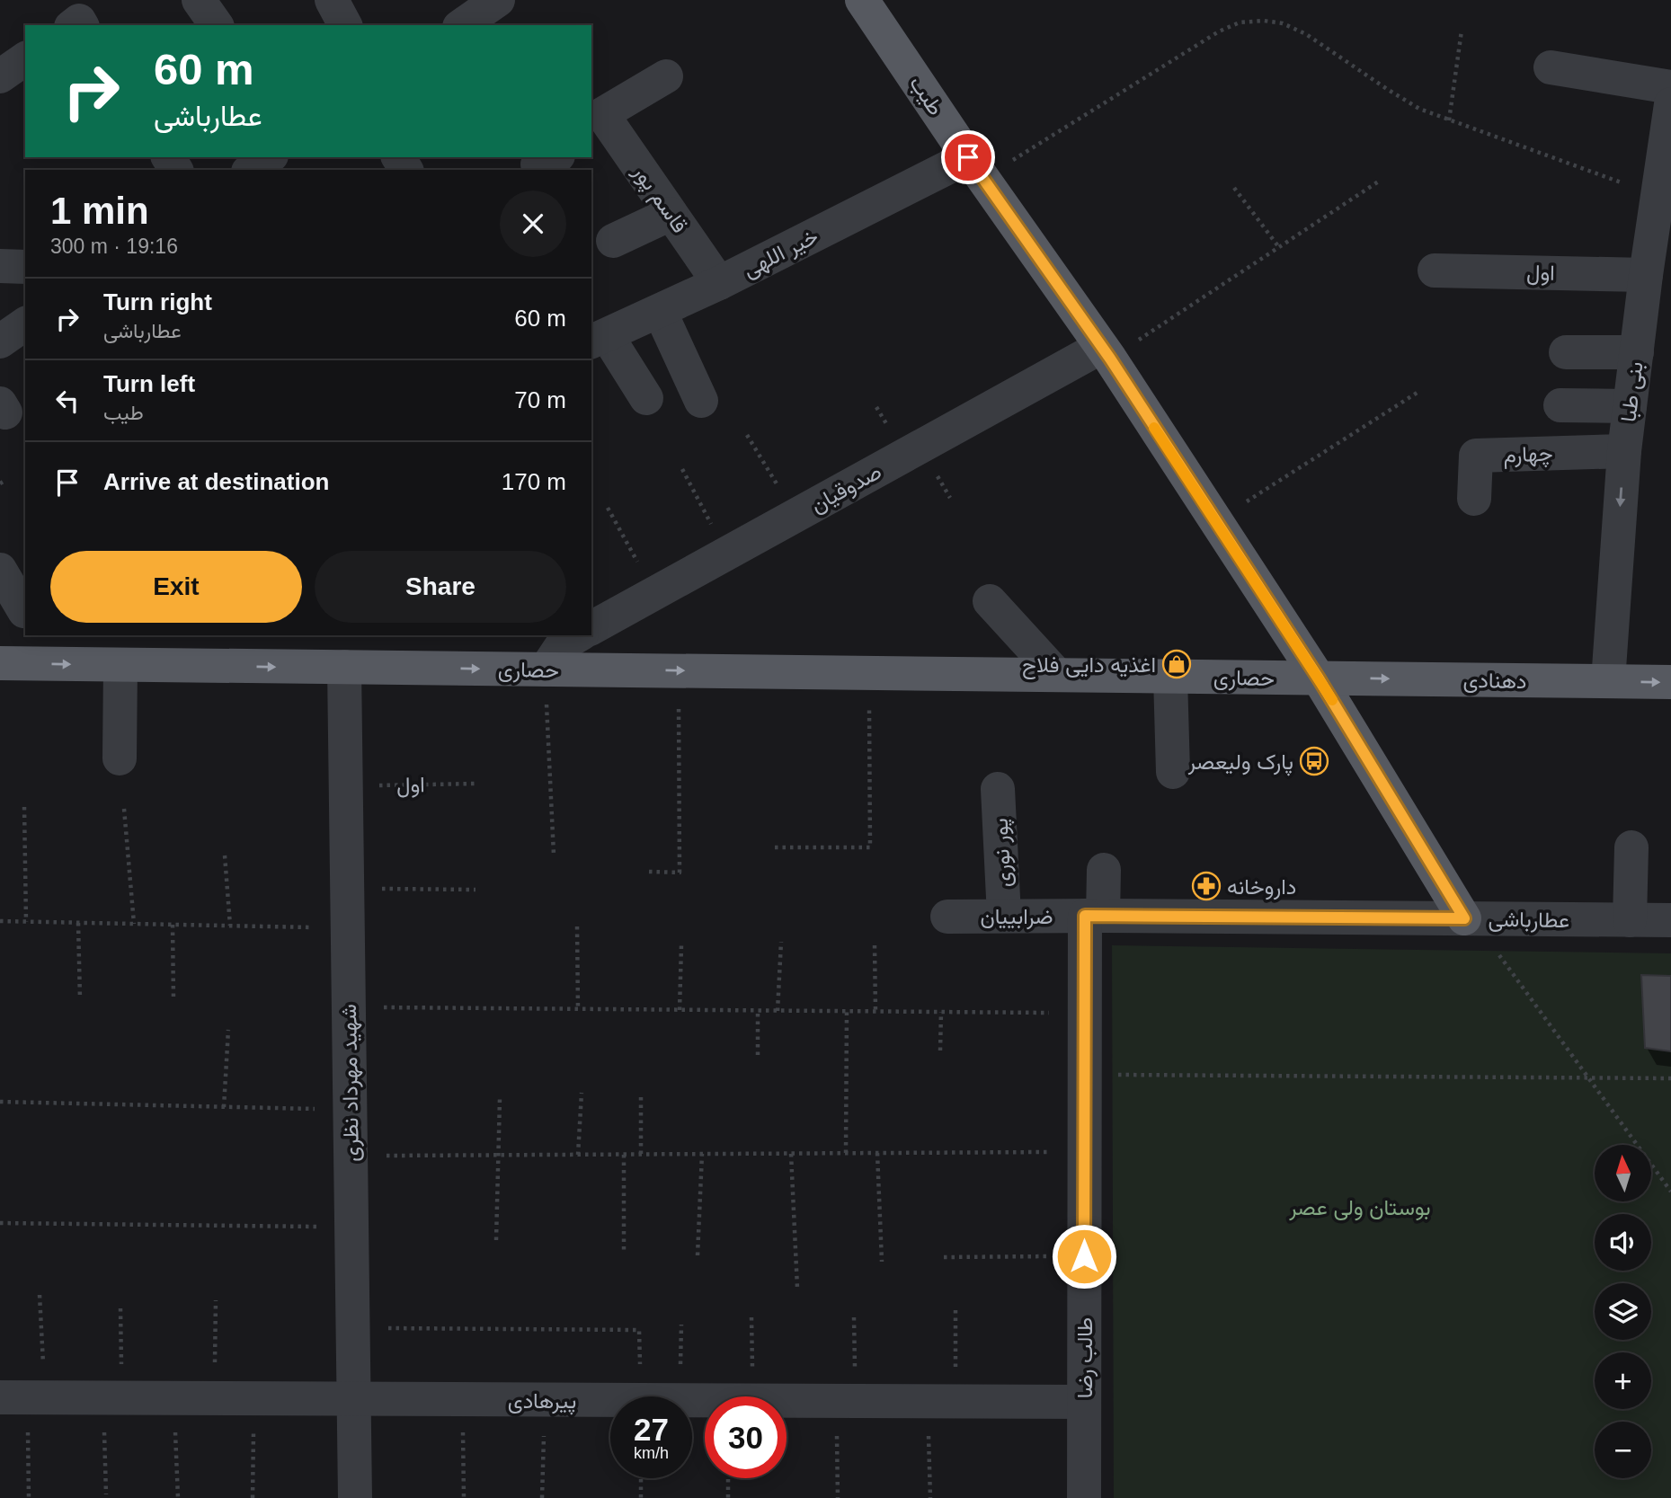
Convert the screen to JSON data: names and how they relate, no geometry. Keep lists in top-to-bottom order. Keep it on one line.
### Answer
{"streets":{"main road":["طیب","حصاری","دهنادی"],"street":["قاسم پور","خیر اللهی","اول","بنی طبا","چهارم","صدوقیان","پور نوری","ضرابییان","عطارباشی","شهید مهرداد نظری","طالب رضا","پیرهادی"]},"crossings":[["طیب","خیر اللهی"],["طیب","صدوقیان"],["طیب","حصاری"],["طیب","دهنادی"],["طیب","عطارباشی"],["قاسم پور","خیر اللهی"],["اول","بنی طبا"],["اول","شهید مهرداد نظری"],["بنی طبا","چهارم"],["بنی طبا","دهنادی"],["حصاری","دهنادی"],["حصاری","شهید مهرداد نظری"],["پور نوری","ضرابییان"],["ضرابییان","عطارباشی"],["ضرابییان","طالب رضا"],["عطارباشی","طالب رضا"],["شهید مهرداد نظری","پیرهادی"],["طالب رضا","پیرهادی"]],"one_way":["بنی طبا","حصاری","دهنادی"],"parks":["بوستان ولی عصر"],"places":{"shop":["اغذیه دایی فلاح"],"bus stop":["پارک ولیعصر"],"pharmacy":["داروخانه"]},"north":"top","page":{"turn":["60 m","عطارباشی"],"heading":["1 min","300 m · 19:16"],"list":[{"name":"Turn right","note":"عطارباشی","value":"60 m"},{"name":"Turn left","note":"طیب","value":"70 m"},{"name":"Arrive at destination","value":"170 m"}],"buttons":["Exit","Share"],"map_buttons":["+","−"],"speed":"27 km/h","limit":"30"}}
